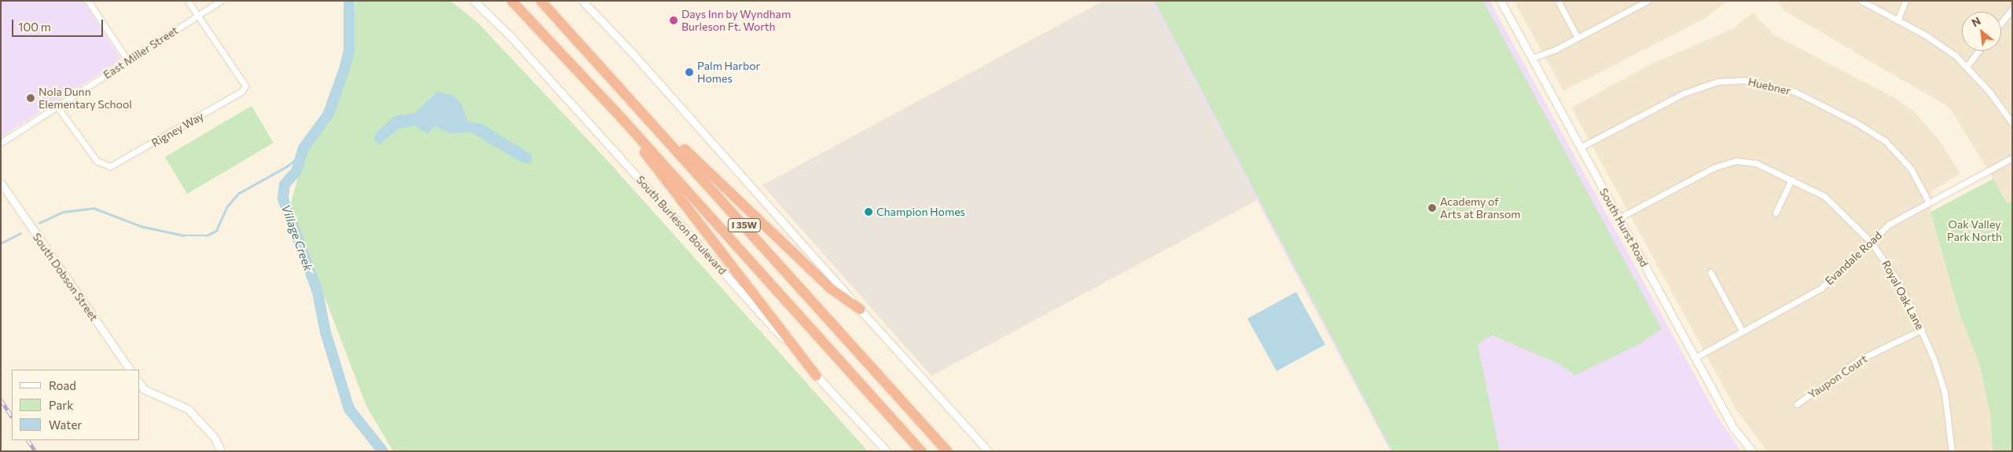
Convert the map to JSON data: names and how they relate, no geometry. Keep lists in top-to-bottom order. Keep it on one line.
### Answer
{"streets":{"highway":["I 35W"],"main road":["South Burleson Boulevard","South Hurst Road","South Dobson Street"],"street":["East Miller Street","Huebner","Rigney Way","Evandale Road","Royal Oak Lane","Yaupon Court"]},"crossings":[["East Miller Street","Rigney Way"],["Huebner","South Hurst Road"],["Huebner","Evandale Road"],["South Hurst Road","Evandale Road"],["South Hurst Road","Royal Oak Lane"],["Evandale Road","Royal Oak Lane"],["Royal Oak Lane","Yaupon Court"]],"water":["Village Creek"],"parks":["Oak Valley Park North"],"places":["Days Inn by Wyndham Burleson Ft. Worth","Palm Harbor Homes","Nola Dunn Elementary School","Academy of Arts at Bransom","Champion Homes"],"legend":["Road","Park","Water"],"scale_bar":"100 m","north":"top left"}
